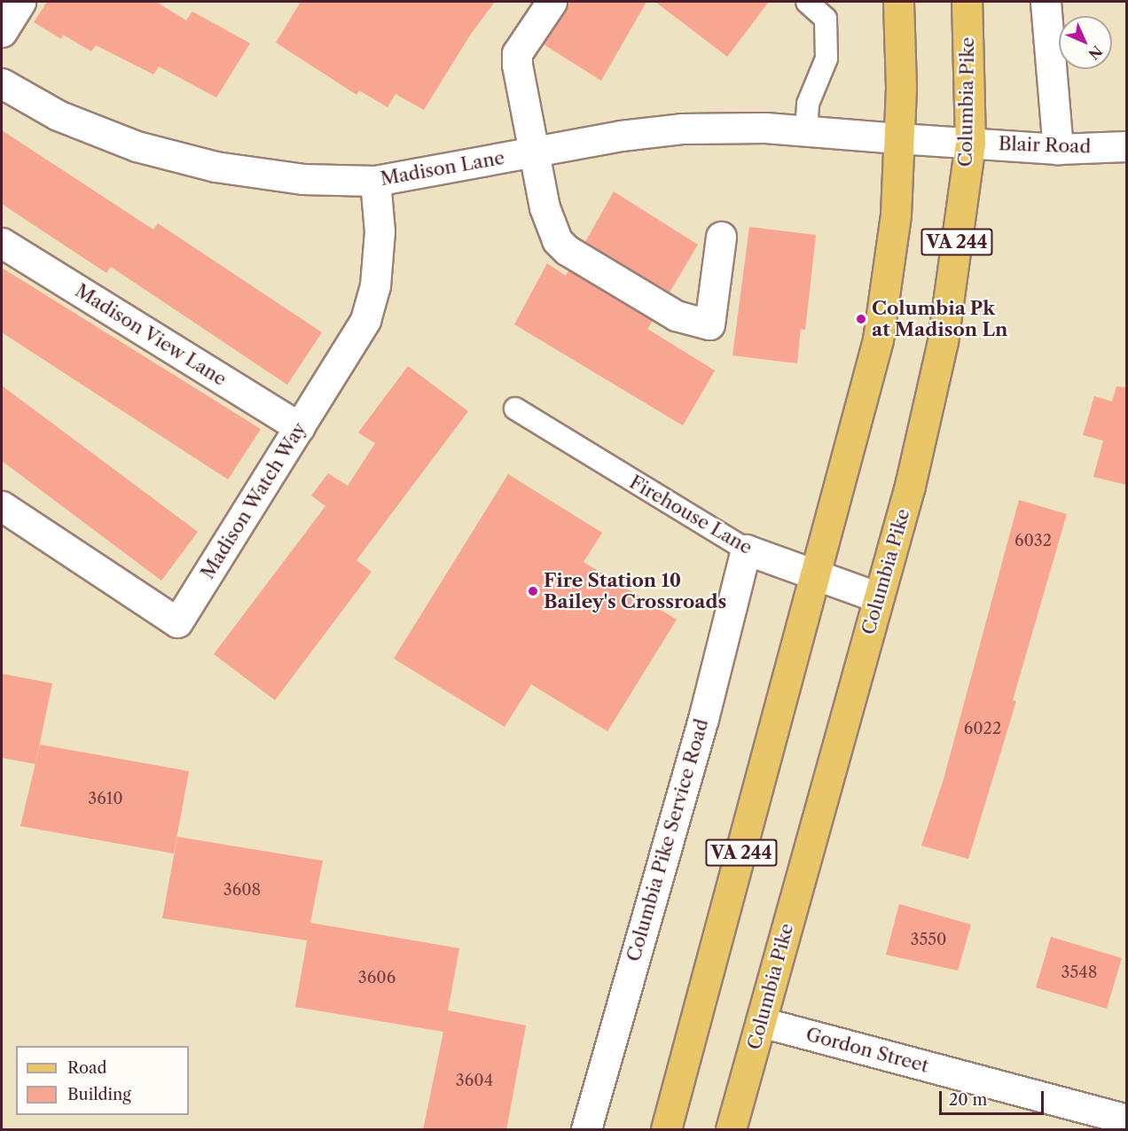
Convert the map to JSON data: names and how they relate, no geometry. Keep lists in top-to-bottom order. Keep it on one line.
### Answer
{"streets":{"main road":["Columbia Pike","VA 244"],"street":["Blair Road","Madison Lane","Madison View Lane","Madison Watch Way","Firehouse Lane","Columbia Pike Service Road","Gordon Street"]},"crossings":[["Columbia Pike","Blair Road"],["Columbia Pike","Firehouse Lane"],["Columbia Pike","Gordon Street"],["Blair Road","Madison Lane"],["Blair Road","VA 244"],["Madison Lane","VA 244"],["Madison Lane","Madison Watch Way"],["VA 244","Firehouse Lane"],["Madison View Lane","Madison Watch Way"],["Firehouse Lane","Columbia Pike Service Road"]],"places":["Columbia Pk at Madison Ln","Fire Station 10 Bailey's Crossroads"],"house_numbers":["6032","6022","3610","3608","3550","3548","3606","3604"],"legend":["Road","Building"],"scale_bar":"20 m","north":"bottom right"}
